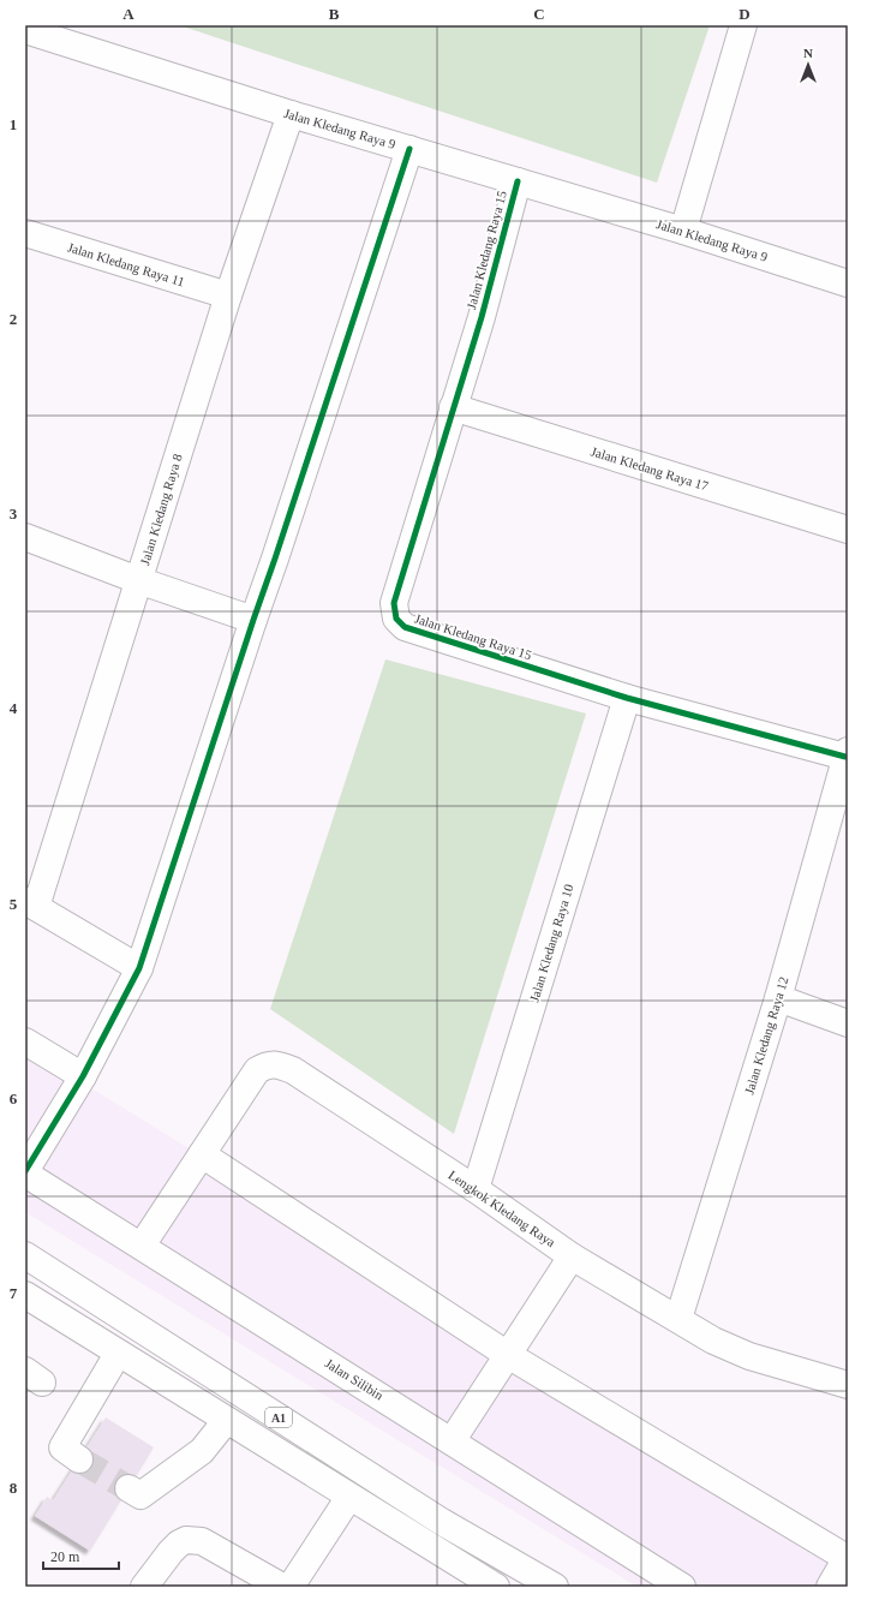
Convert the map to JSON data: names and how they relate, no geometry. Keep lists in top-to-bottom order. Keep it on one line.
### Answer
{"streets":{"street":["Jalan Kledang Raya 9","Jalan Kledang Raya 15","Jalan Kledang Raya 11","Jalan Kledang Raya 17","Jalan Kledang Raya 8","Jalan Kledang Raya 10","Jalan Kledang Raya 12","Lengkok Kledang Raya","Jalan Silibin","A1"]},"crossings":[["Jalan Kledang Raya 9","Jalan Kledang Raya 15"],["Jalan Kledang Raya 9","Jalan Kledang Raya 8"],["Jalan Kledang Raya 15","Jalan Kledang Raya 17"],["Jalan Kledang Raya 15","Jalan Kledang Raya 10"],["Jalan Kledang Raya 15","Jalan Kledang Raya 12"],["Jalan Kledang Raya 11","Jalan Kledang Raya 8"],["Jalan Kledang Raya 10","Lengkok Kledang Raya"],["Jalan Kledang Raya 12","Lengkok Kledang Raya"],["Lengkok Kledang Raya","Jalan Silibin"]],"scale_bar":"20 m","north":"top","grid":{"columns":["A","B","C","D"],"rows":["1","2","3","4","5","6","7","8"]}}
